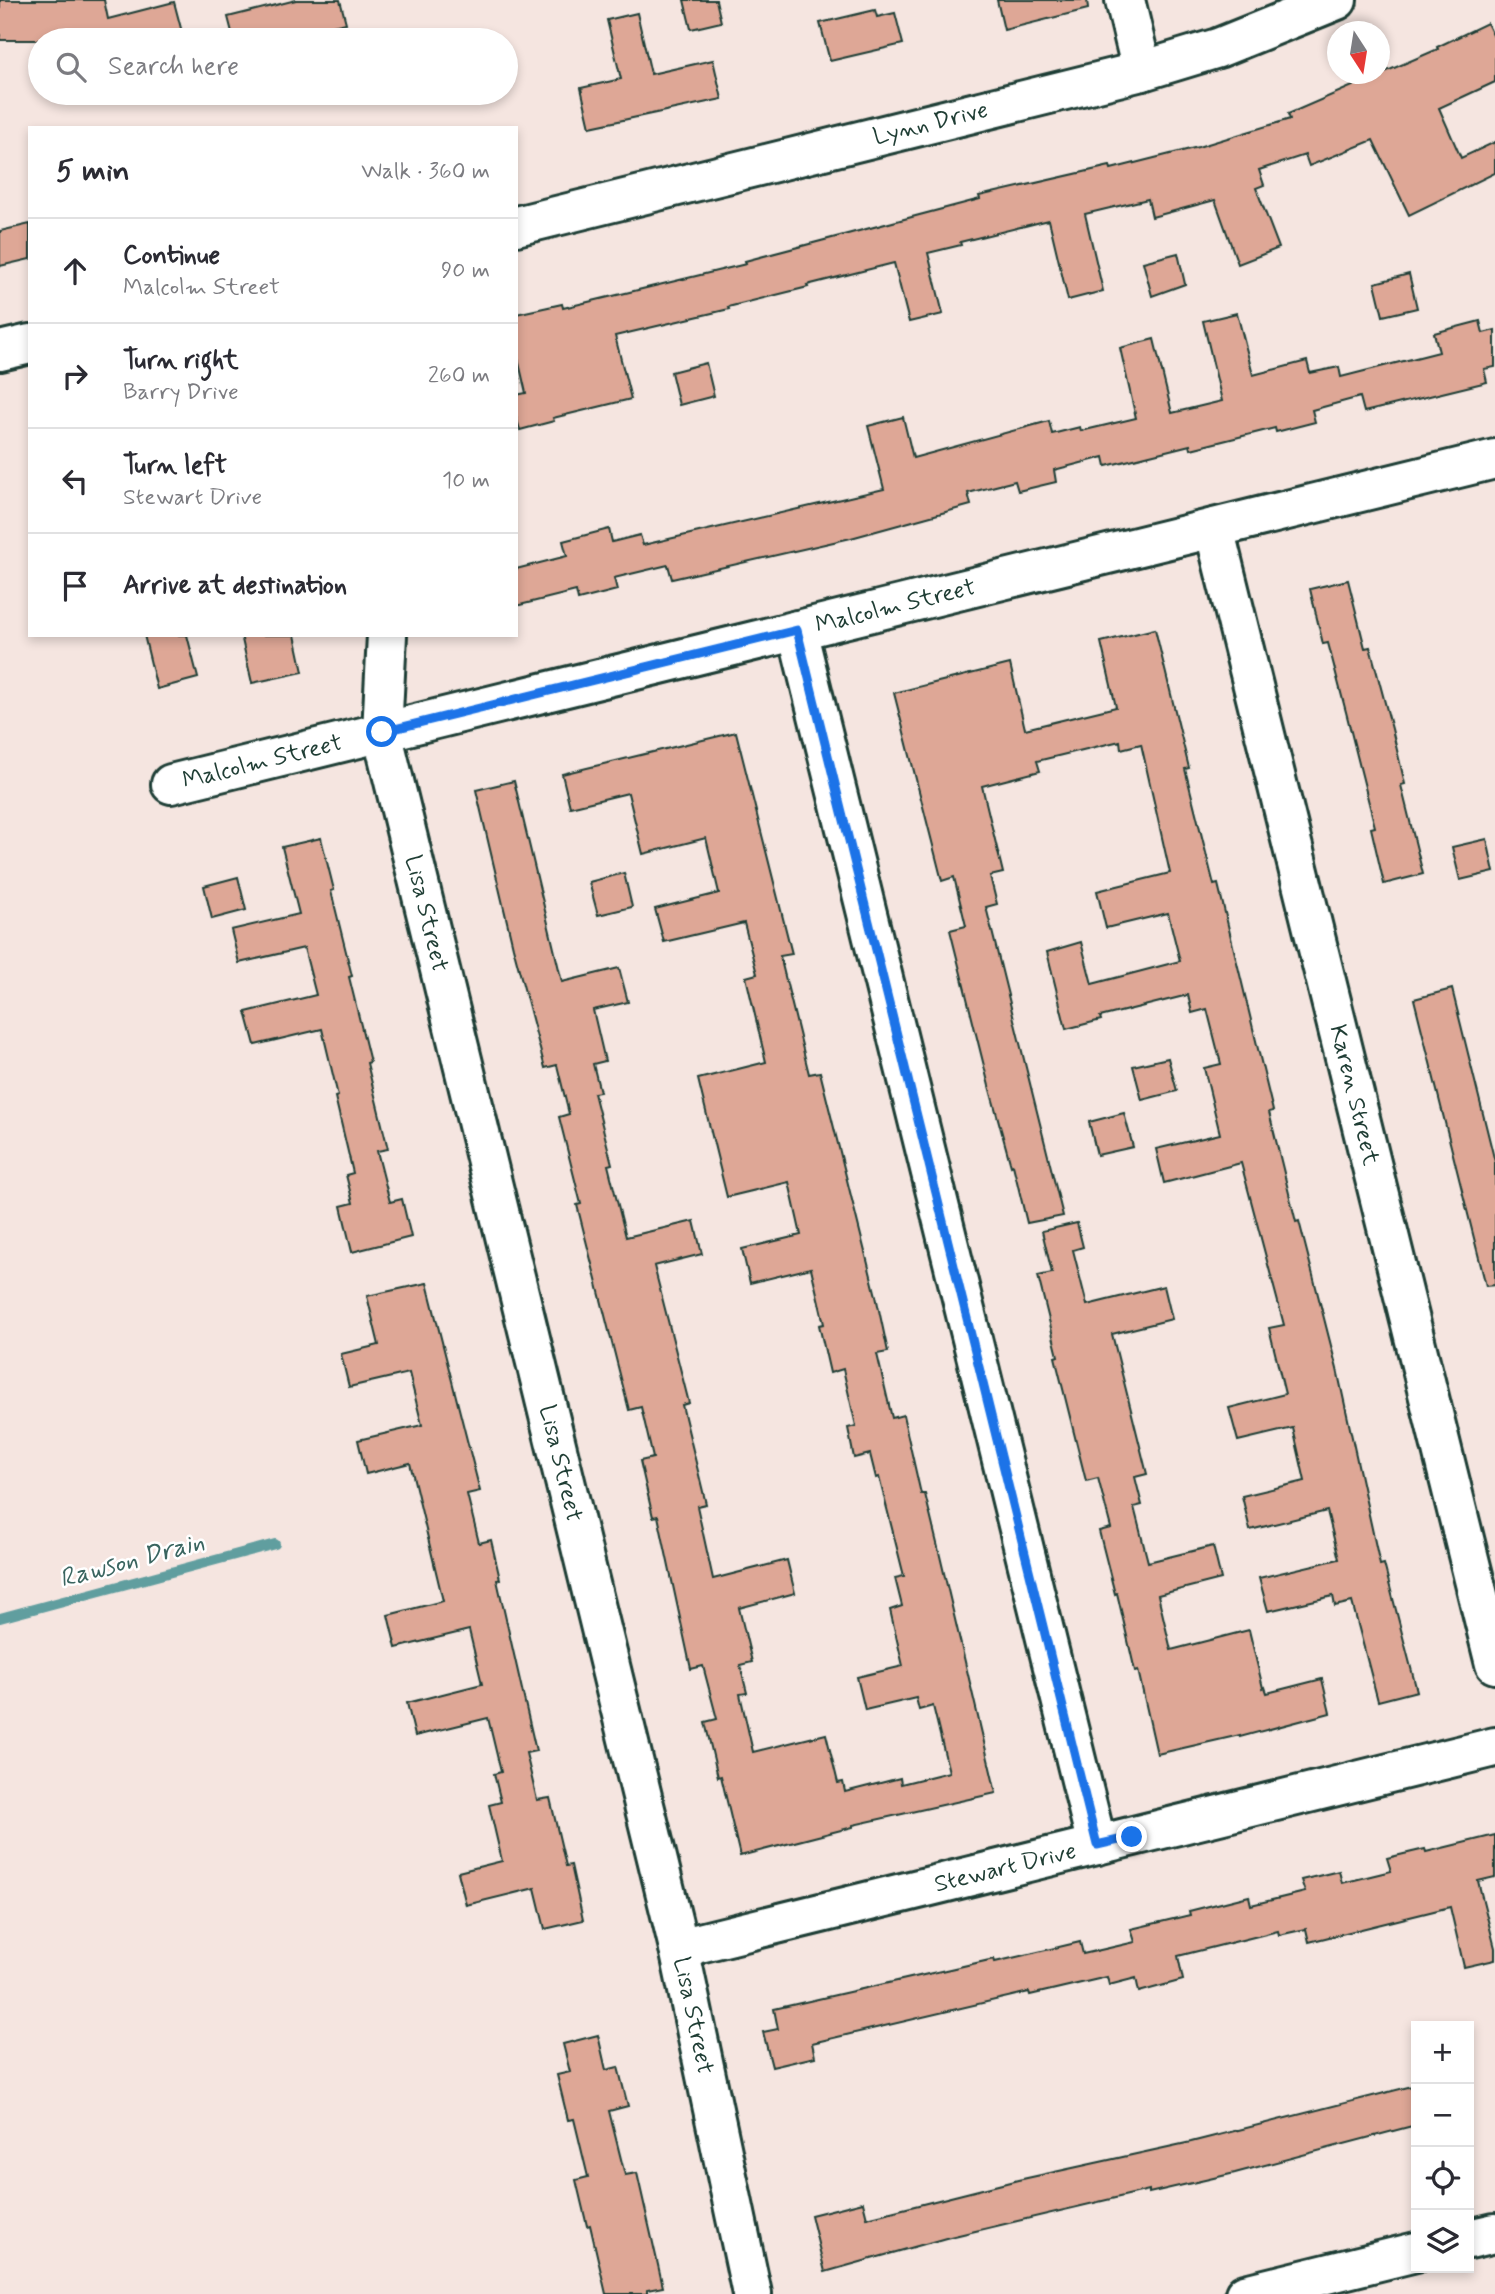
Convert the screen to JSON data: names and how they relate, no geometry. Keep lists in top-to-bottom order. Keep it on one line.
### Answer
{"streets":{"street":["Lynn Drive","Malcolm Street","Lisa Street","Karen Street","Stewart Drive"]},"crossings":[["Malcolm Street","Lisa Street"],["Malcolm Street","Karen Street"],["Lisa Street","Stewart Drive"]],"water":["Rawson Drain"],"north":"bottom","page":{"search":"Search here","heading":["5 min","Walk · 360 m"],"list":[["Continue","Malcolm Street","90 m"],["Turn right","Barry Drive","260 m"],["Turn left","Stewart Drive","10 m"],"Arrive at destination"],"map_buttons":["+","−"]}}
